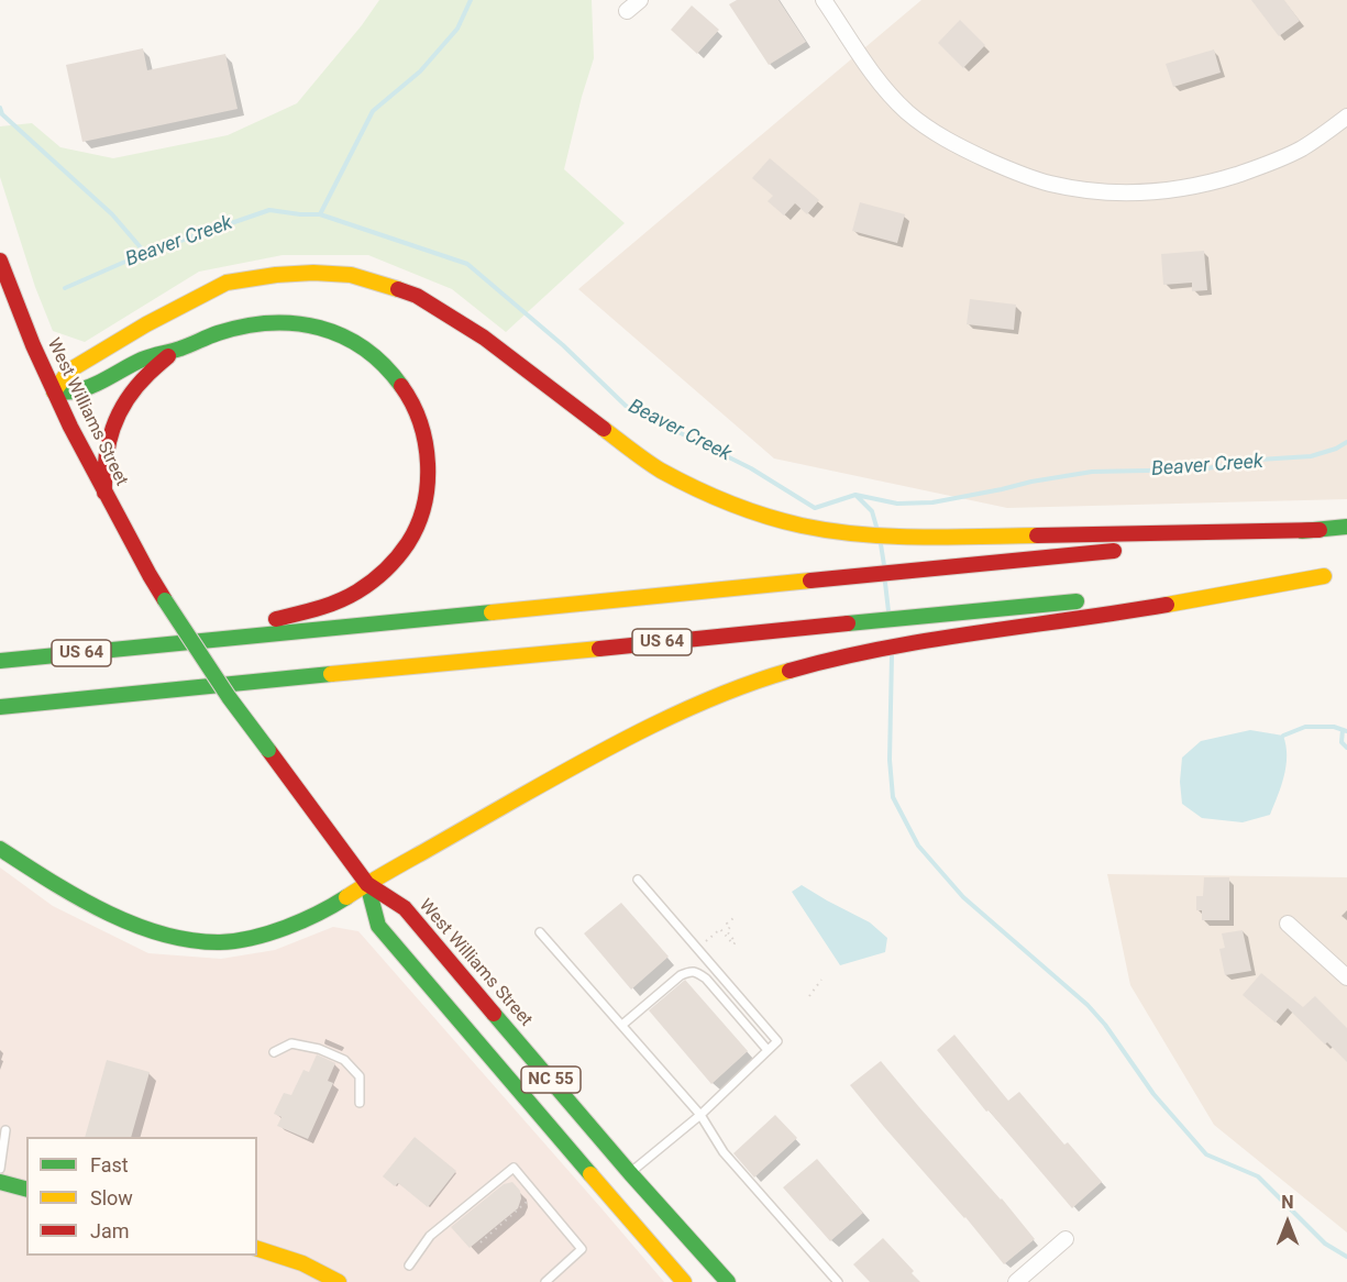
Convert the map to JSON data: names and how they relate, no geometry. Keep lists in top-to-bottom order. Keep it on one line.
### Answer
{"streets":{"main road":["West Williams Street","US 64","NC 55"]},"crossings":[["West Williams Street","NC 55"]],"water":["Beaver Creek"],"legend":["Fast","Slow","Jam"],"north":"top"}
